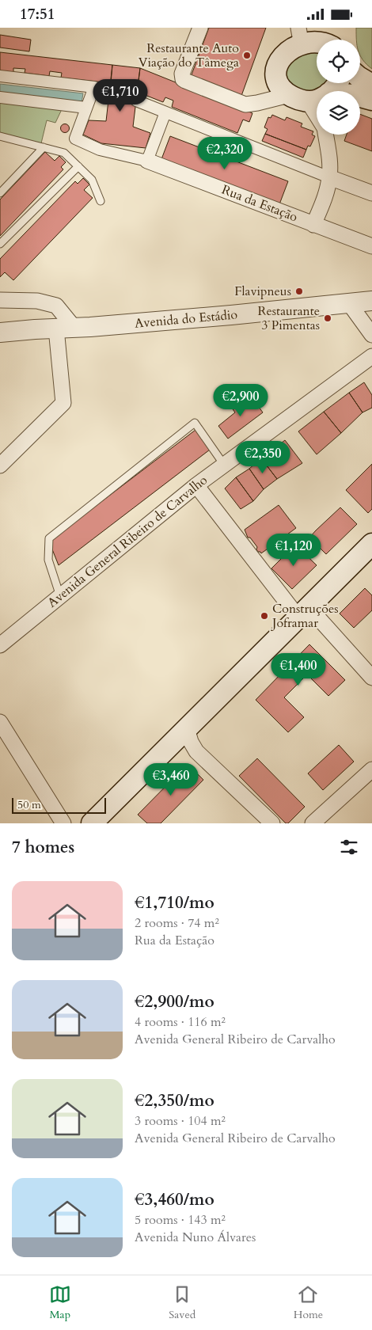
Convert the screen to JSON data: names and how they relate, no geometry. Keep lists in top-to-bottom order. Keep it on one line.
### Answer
{"streets":{"street":["Rua da Estação","Avenida do Estádio","Avenida General Ribeiro de Carvalho"]},"places":["Restaurante Auto Viação do Tâmega","Flavipneus","Restaurante 3 Pimentas","Construções Joframar"],"scale_bar":"50 m","page":{"status":"17:51","price":["€1,710","€2,320","€2,900","€2,350","€1,120","€1,400","€3,460"],"scale":"50 m","heading":"7 homes","list":[{"name":"€1,710/mo","note":"2 rooms · 74 m² · Rua da Estação"},{"name":"€2,900/mo","note":"4 rooms · 116 m² · Avenida General Ribeiro de Carvalho"},{"name":"€2,350/mo","note":"3 rooms · 104 m² · Avenida General Ribeiro de Carvalho"},{"name":"€3,460/mo","note":"5 rooms · 143 m² · Avenida Nuno Álvares"}],"tabs":["Map","Saved","Home"]}}
